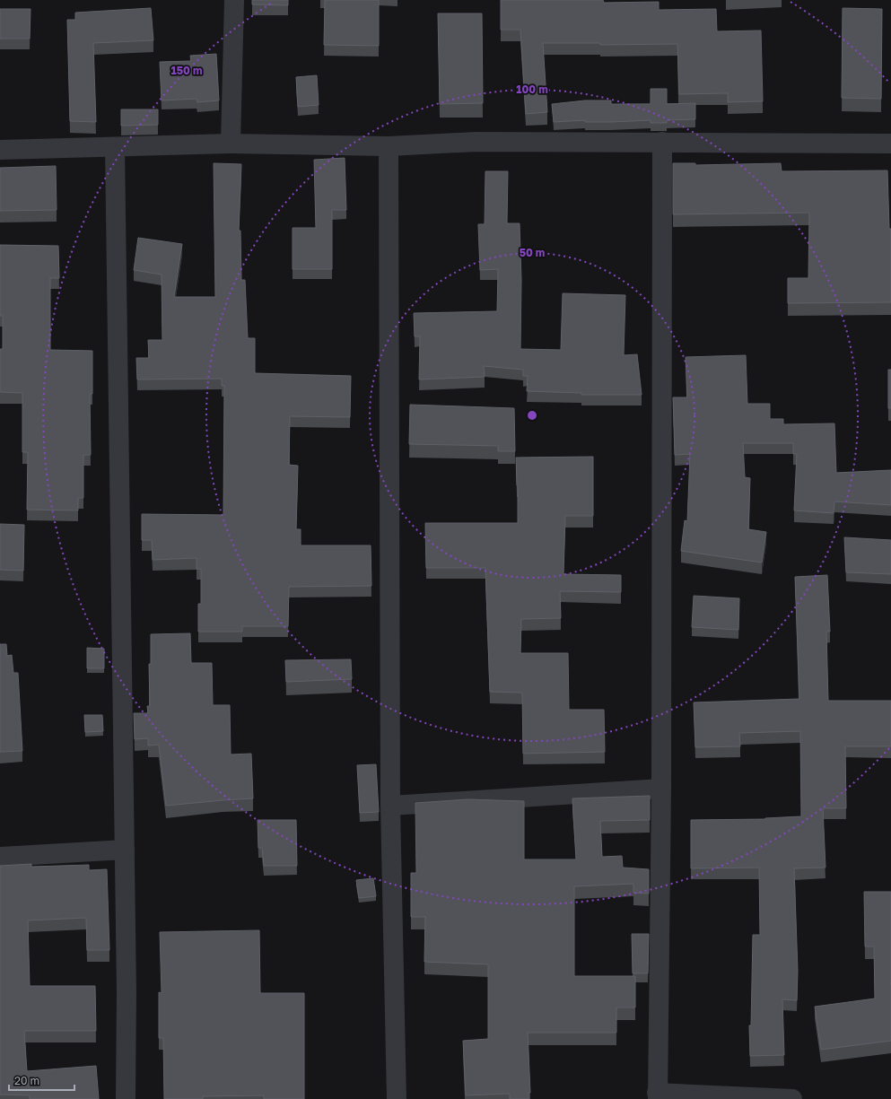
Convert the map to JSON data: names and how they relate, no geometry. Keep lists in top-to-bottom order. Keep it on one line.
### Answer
{"scale_bar":"20 m","rings":["150 m","100 m","50 m"]}
